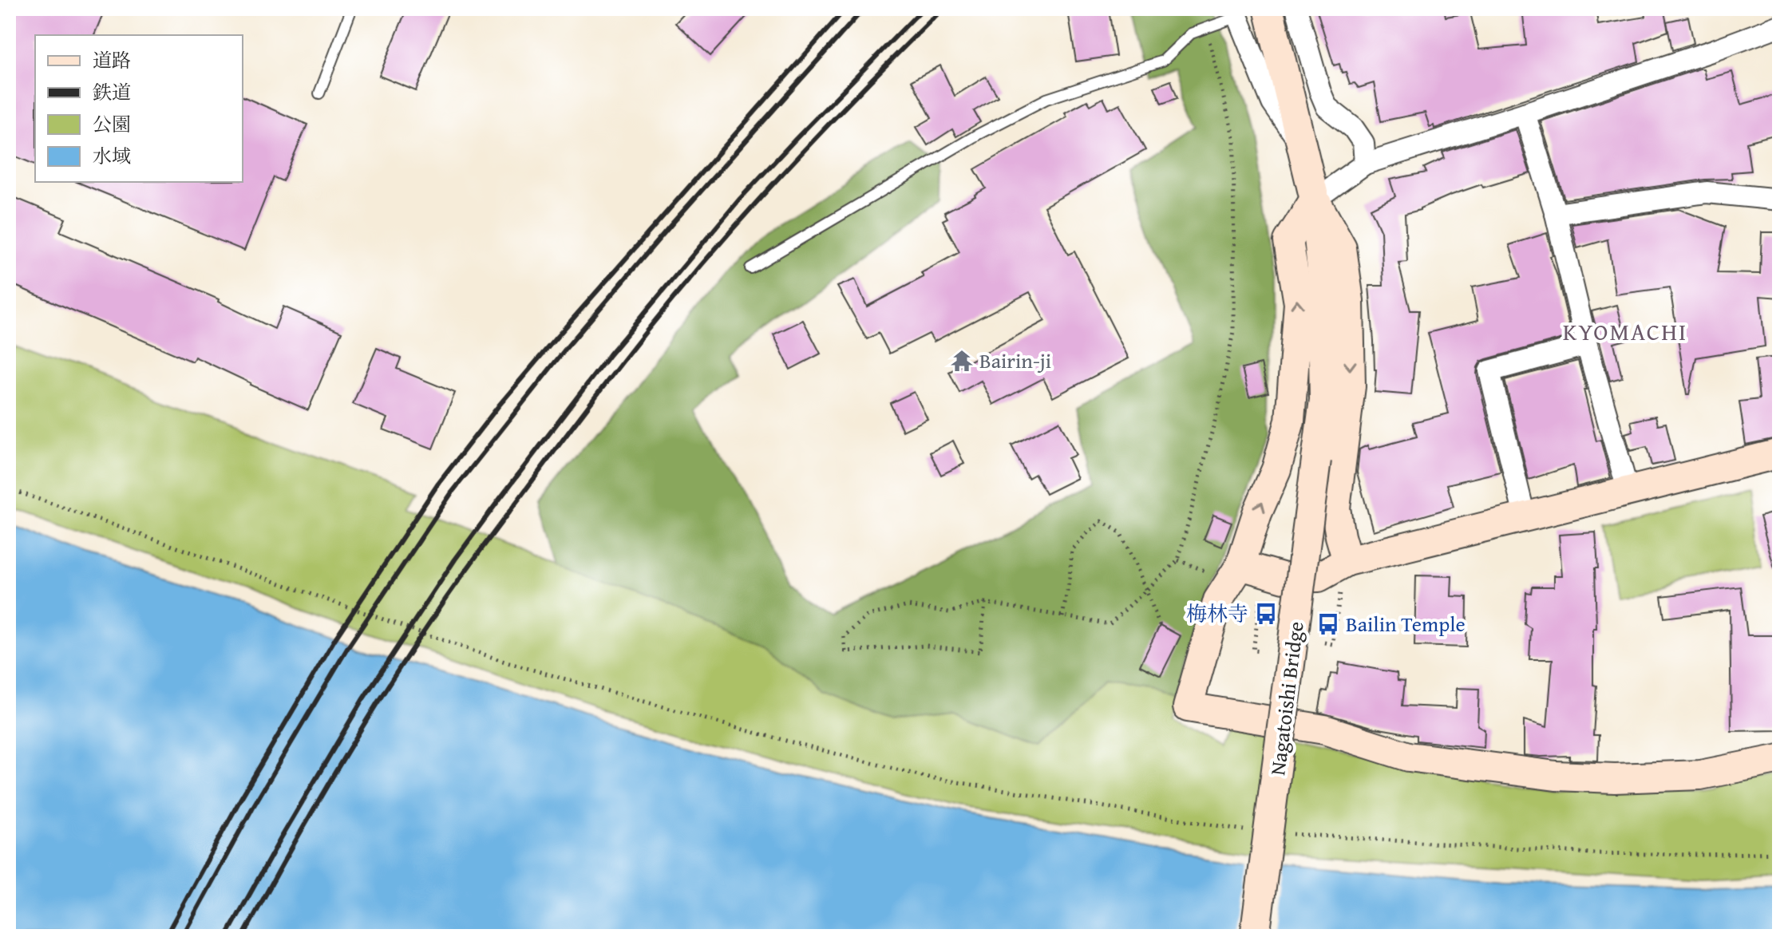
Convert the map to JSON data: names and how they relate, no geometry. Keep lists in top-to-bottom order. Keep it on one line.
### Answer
{"streets":{"street":["Nagatoishi Bridge"]},"districts":["KYOMACHI"],"places":{"temple":["Bairin-ji"],"bus stop":["梅林寺","Bailin Temple"]},"legend":["道路","鉄道","公園","水域"]}
